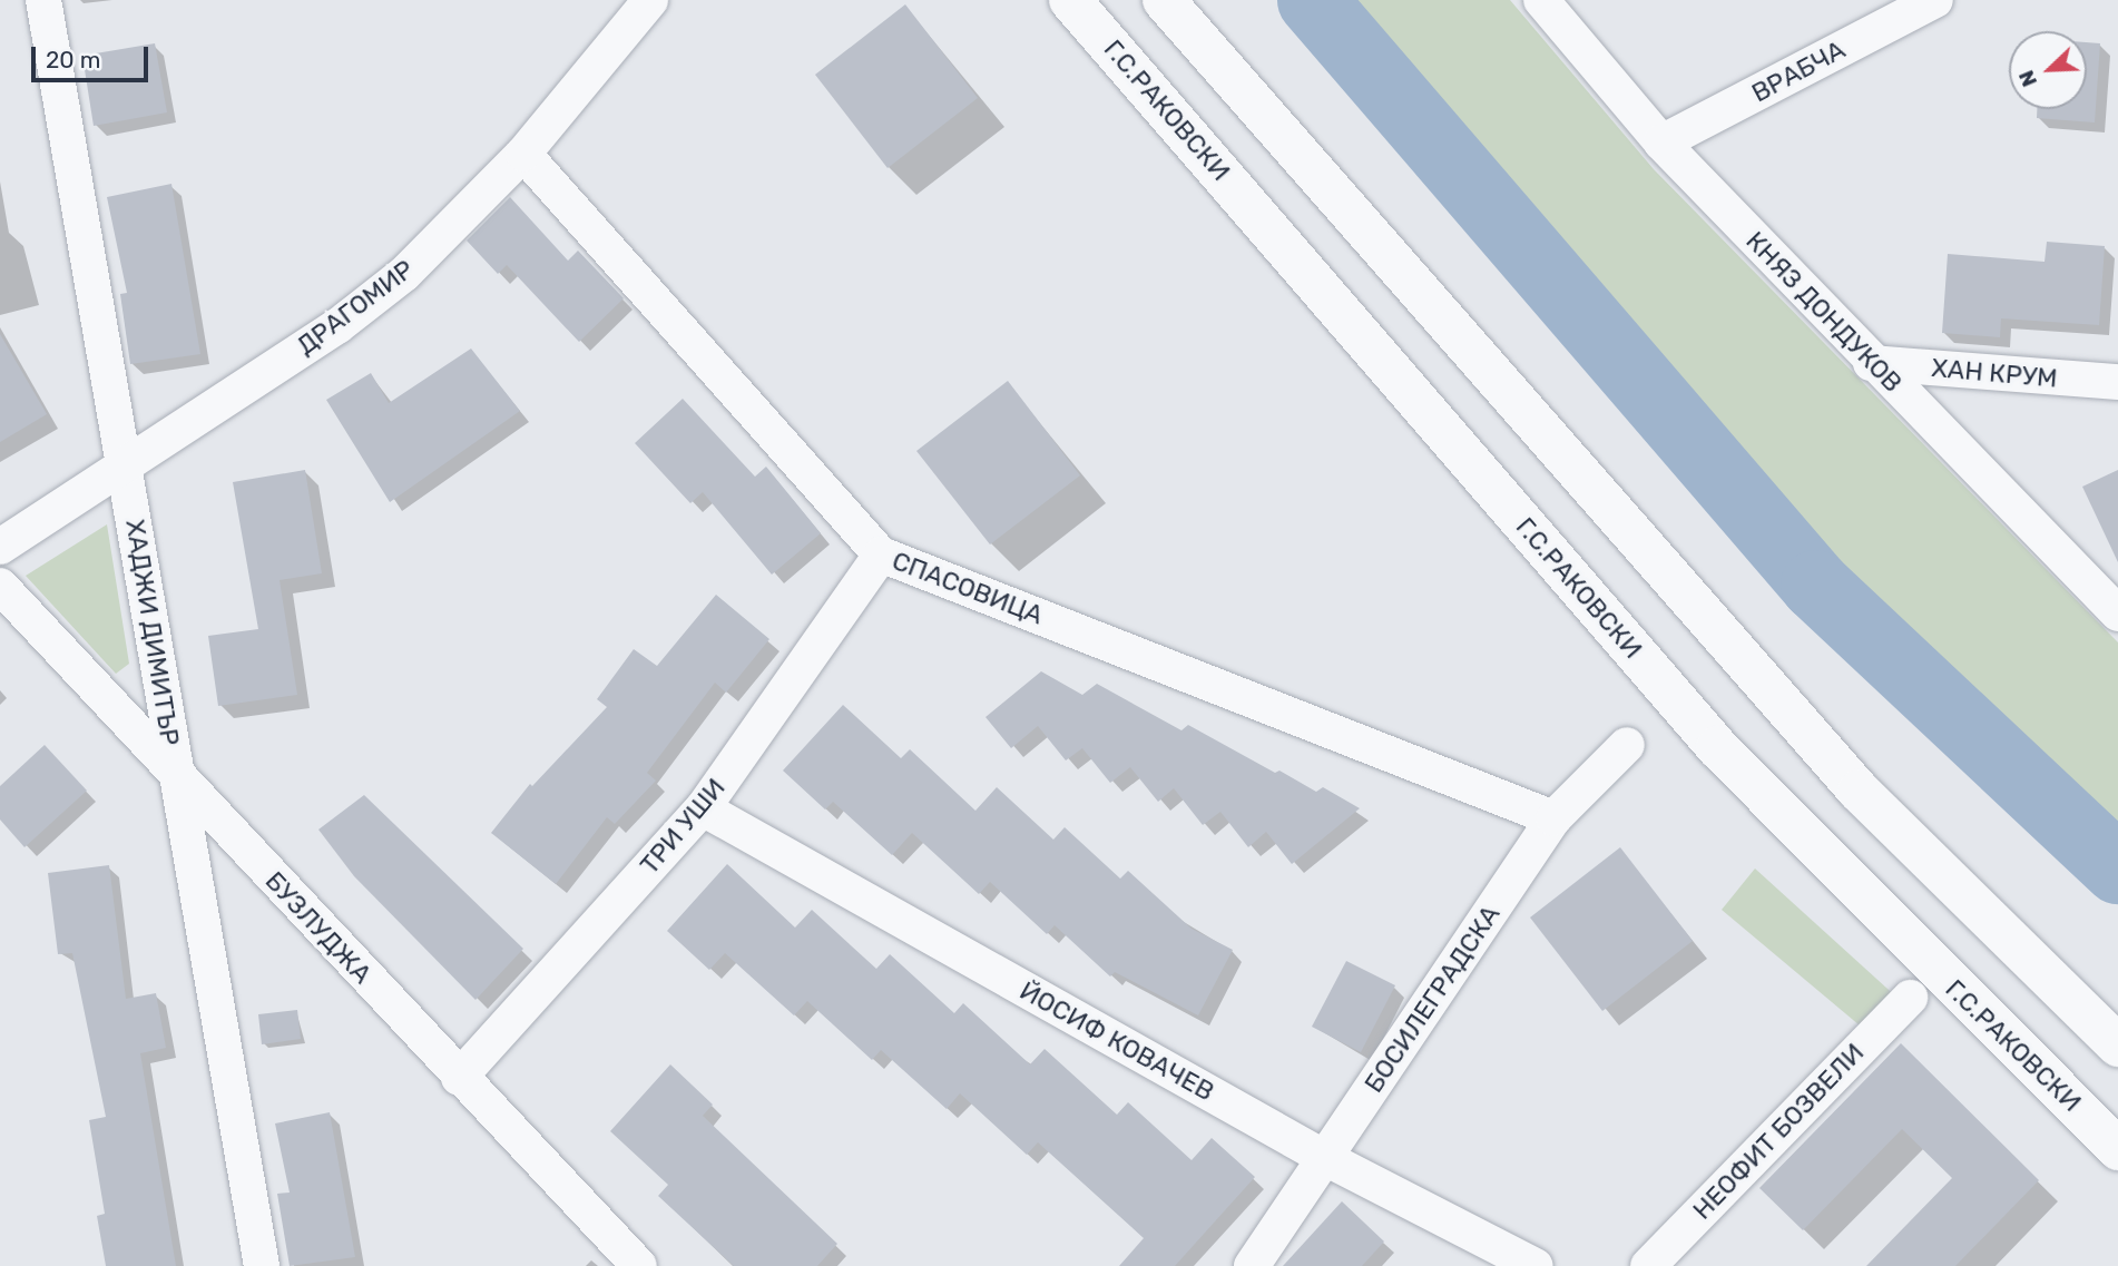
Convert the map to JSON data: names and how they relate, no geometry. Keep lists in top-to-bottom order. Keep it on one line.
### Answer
{"streets":{"street":["ВРАБЧА","Г.С.РАКОВСКИ","ДРАГОМИР","КНЯЗ ДОНДУКОВ","ХАН КРУМ","СПАСОВИЦА","ХАДЖИ ДИМИТЪР","ТРИ УШИ","БУЗЛУДЖА","БОСИЛЕГРАДСКА","ЙОСИФ КОВАЧЕВ","НЕОФИТ БОЗВЕЛИ"]},"crossings":[["ВРАБЧА","КНЯЗ ДОНДУКОВ"],["ДРАГОМИР","СПАСОВИЦА"],["ДРАГОМИР","ХАДЖИ ДИМИТЪР"],["КНЯЗ ДОНДУКОВ","ХАН КРУМ"],["СПАСОВИЦА","ТРИ УШИ"],["СПАСОВИЦА","БОСИЛЕГРАДСКА"],["ХАДЖИ ДИМИТЪР","БУЗЛУДЖА"],["ТРИ УШИ","БУЗЛУДЖА"],["ТРИ УШИ","ЙОСИФ КОВАЧЕВ"],["БОСИЛЕГРАДСКА","ЙОСИФ КОВАЧЕВ"]],"scale_bar":"20 m","north":"bottom left"}
